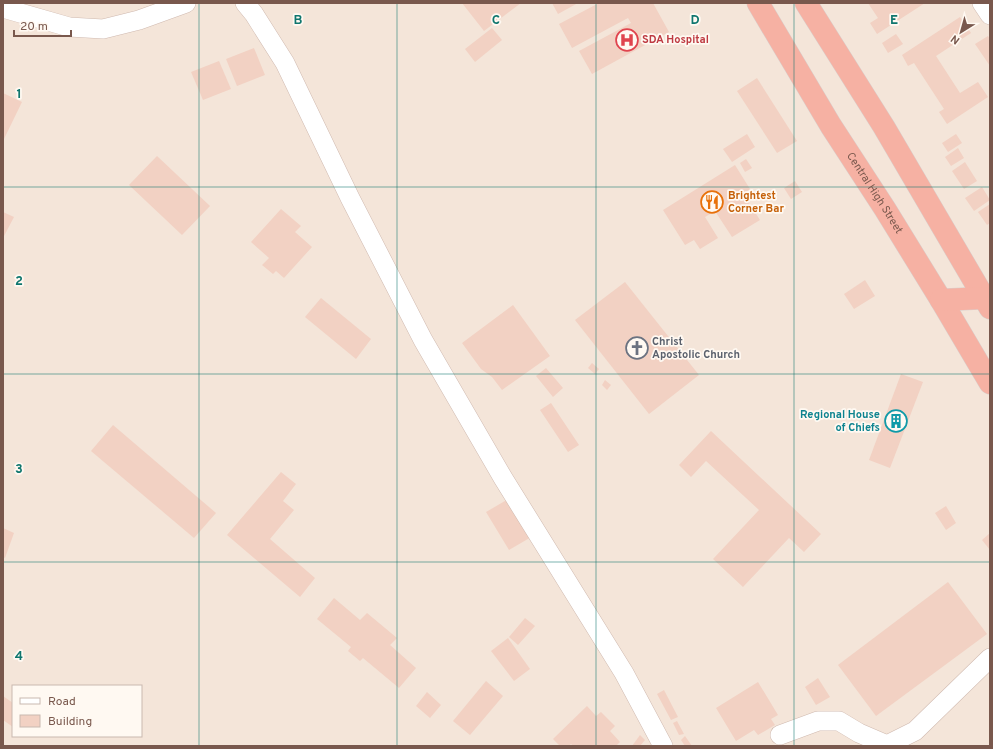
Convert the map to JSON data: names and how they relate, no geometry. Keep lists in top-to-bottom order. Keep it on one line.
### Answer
{"streets":{"highway":["Central High Street"]},"places":{"hospital":["SDA Hospital"],"restaurant":["Brightest Corner Bar"],"church":["Christ Apostolic Church"],"building":["Regional House of Chiefs"]},"legend":["Road","Building"],"scale_bar":"20 m","north":"bottom left","grid":{"columns":["B","C","D","E"],"rows":["1","2","3","4"]}}
